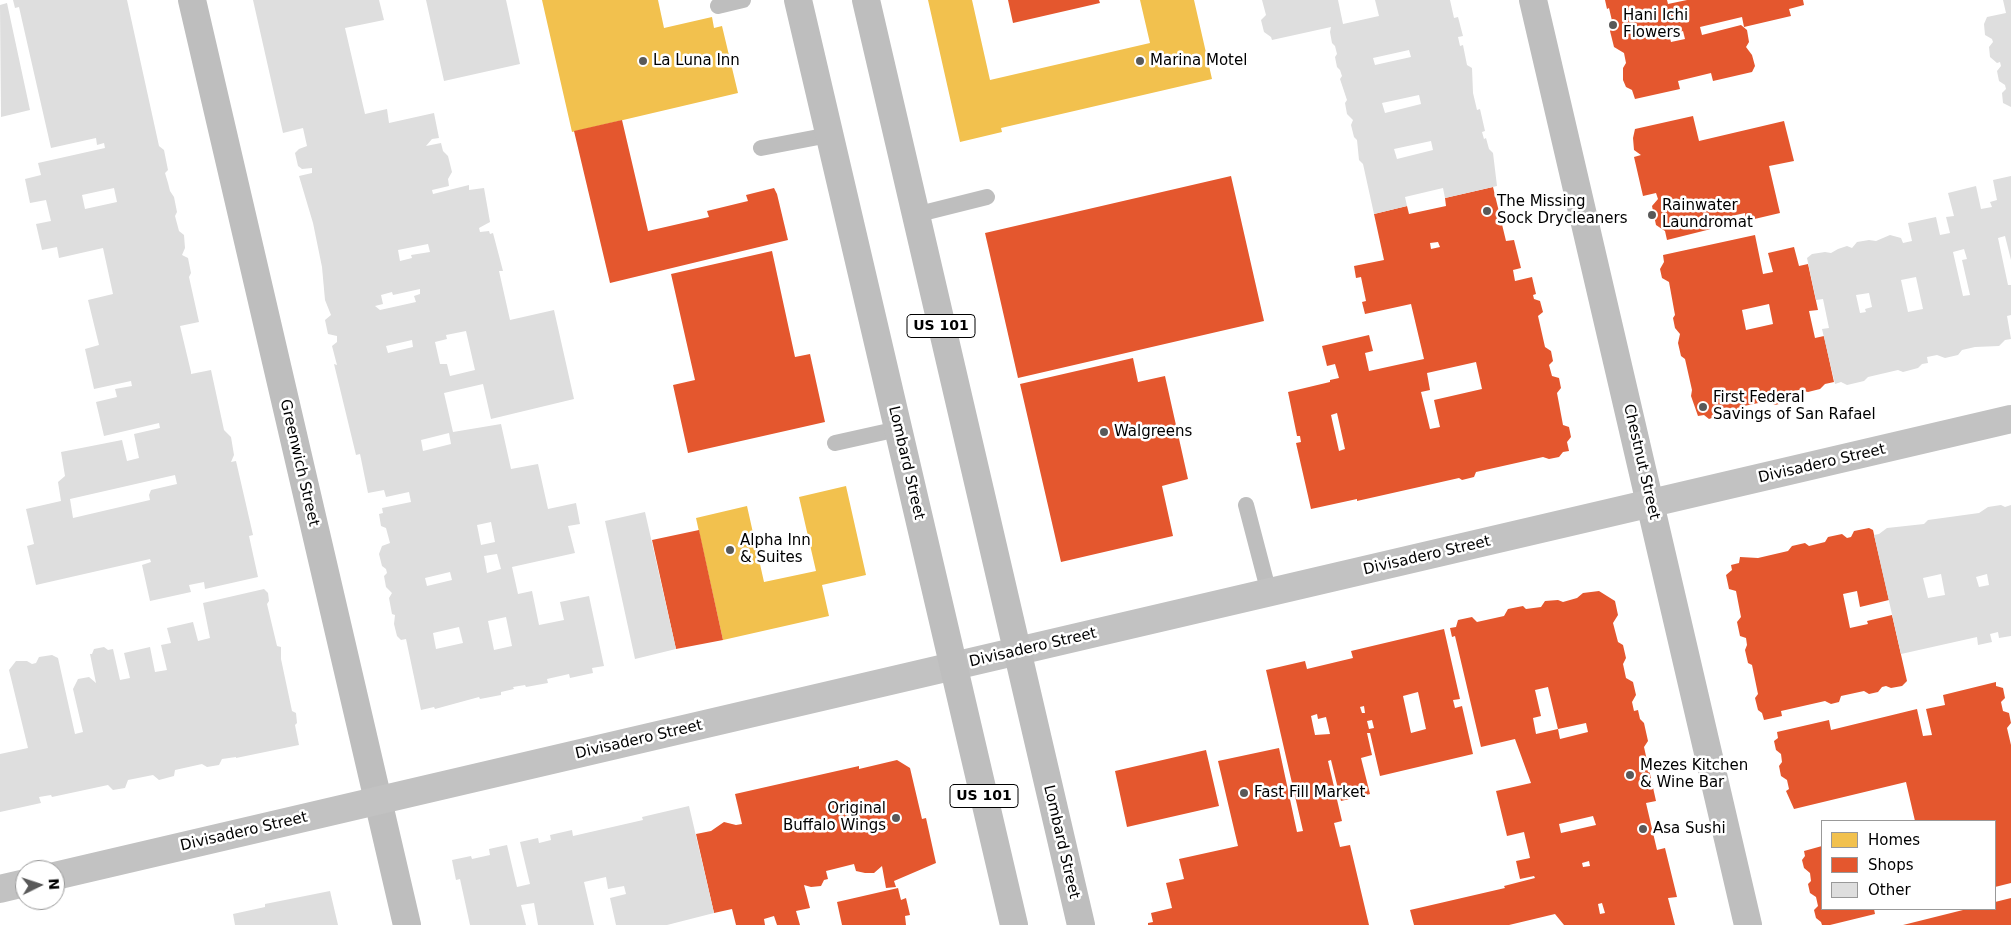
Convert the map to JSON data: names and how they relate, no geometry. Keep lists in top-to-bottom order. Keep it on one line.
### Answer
{"streets":{"main road":["US 101","Chestnut Street","Greenwich Street","Lombard Street"],"street":["Divisadero Street"]},"crossings":[["Chestnut Street","Divisadero Street"],["Greenwich Street","Divisadero Street"],["Lombard Street","Divisadero Street"]],"places":["Hani Ichi Flowers","La Luna Inn","Marina Motel","The Missing Sock Drycleaners","Rainwater Laundromat","First Federal Savings of San Rafael","Walgreens","Alpha Inn & Suites","Mezes Kitchen & Wine Bar","Fast Fill Market","Original Buffalo Wings","Asa Sushi"],"legend":["Homes","Shops","Other"],"north":"right"}
